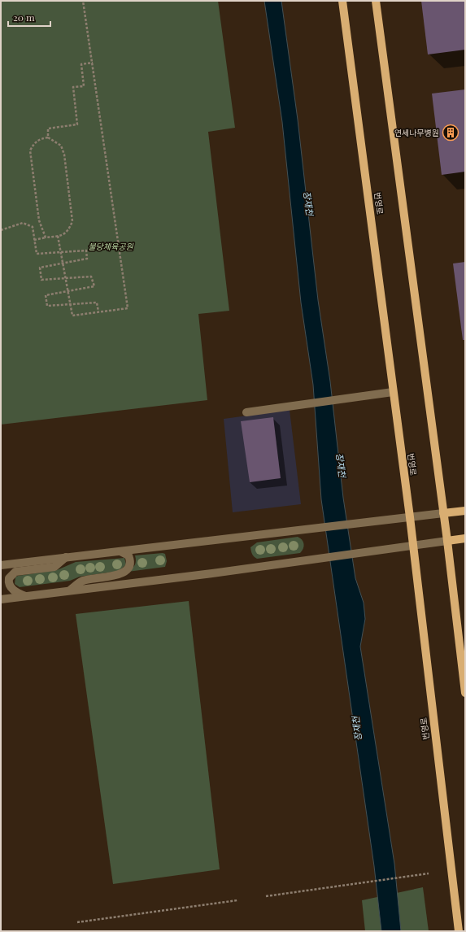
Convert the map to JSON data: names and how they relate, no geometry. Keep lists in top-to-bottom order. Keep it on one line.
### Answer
{"streets":{"main road":["번영로"]},"water":["장재천"],"parks":["불당체육공원"],"places":{"building":["연세나무병원"]},"scale_bar":"20 m"}
